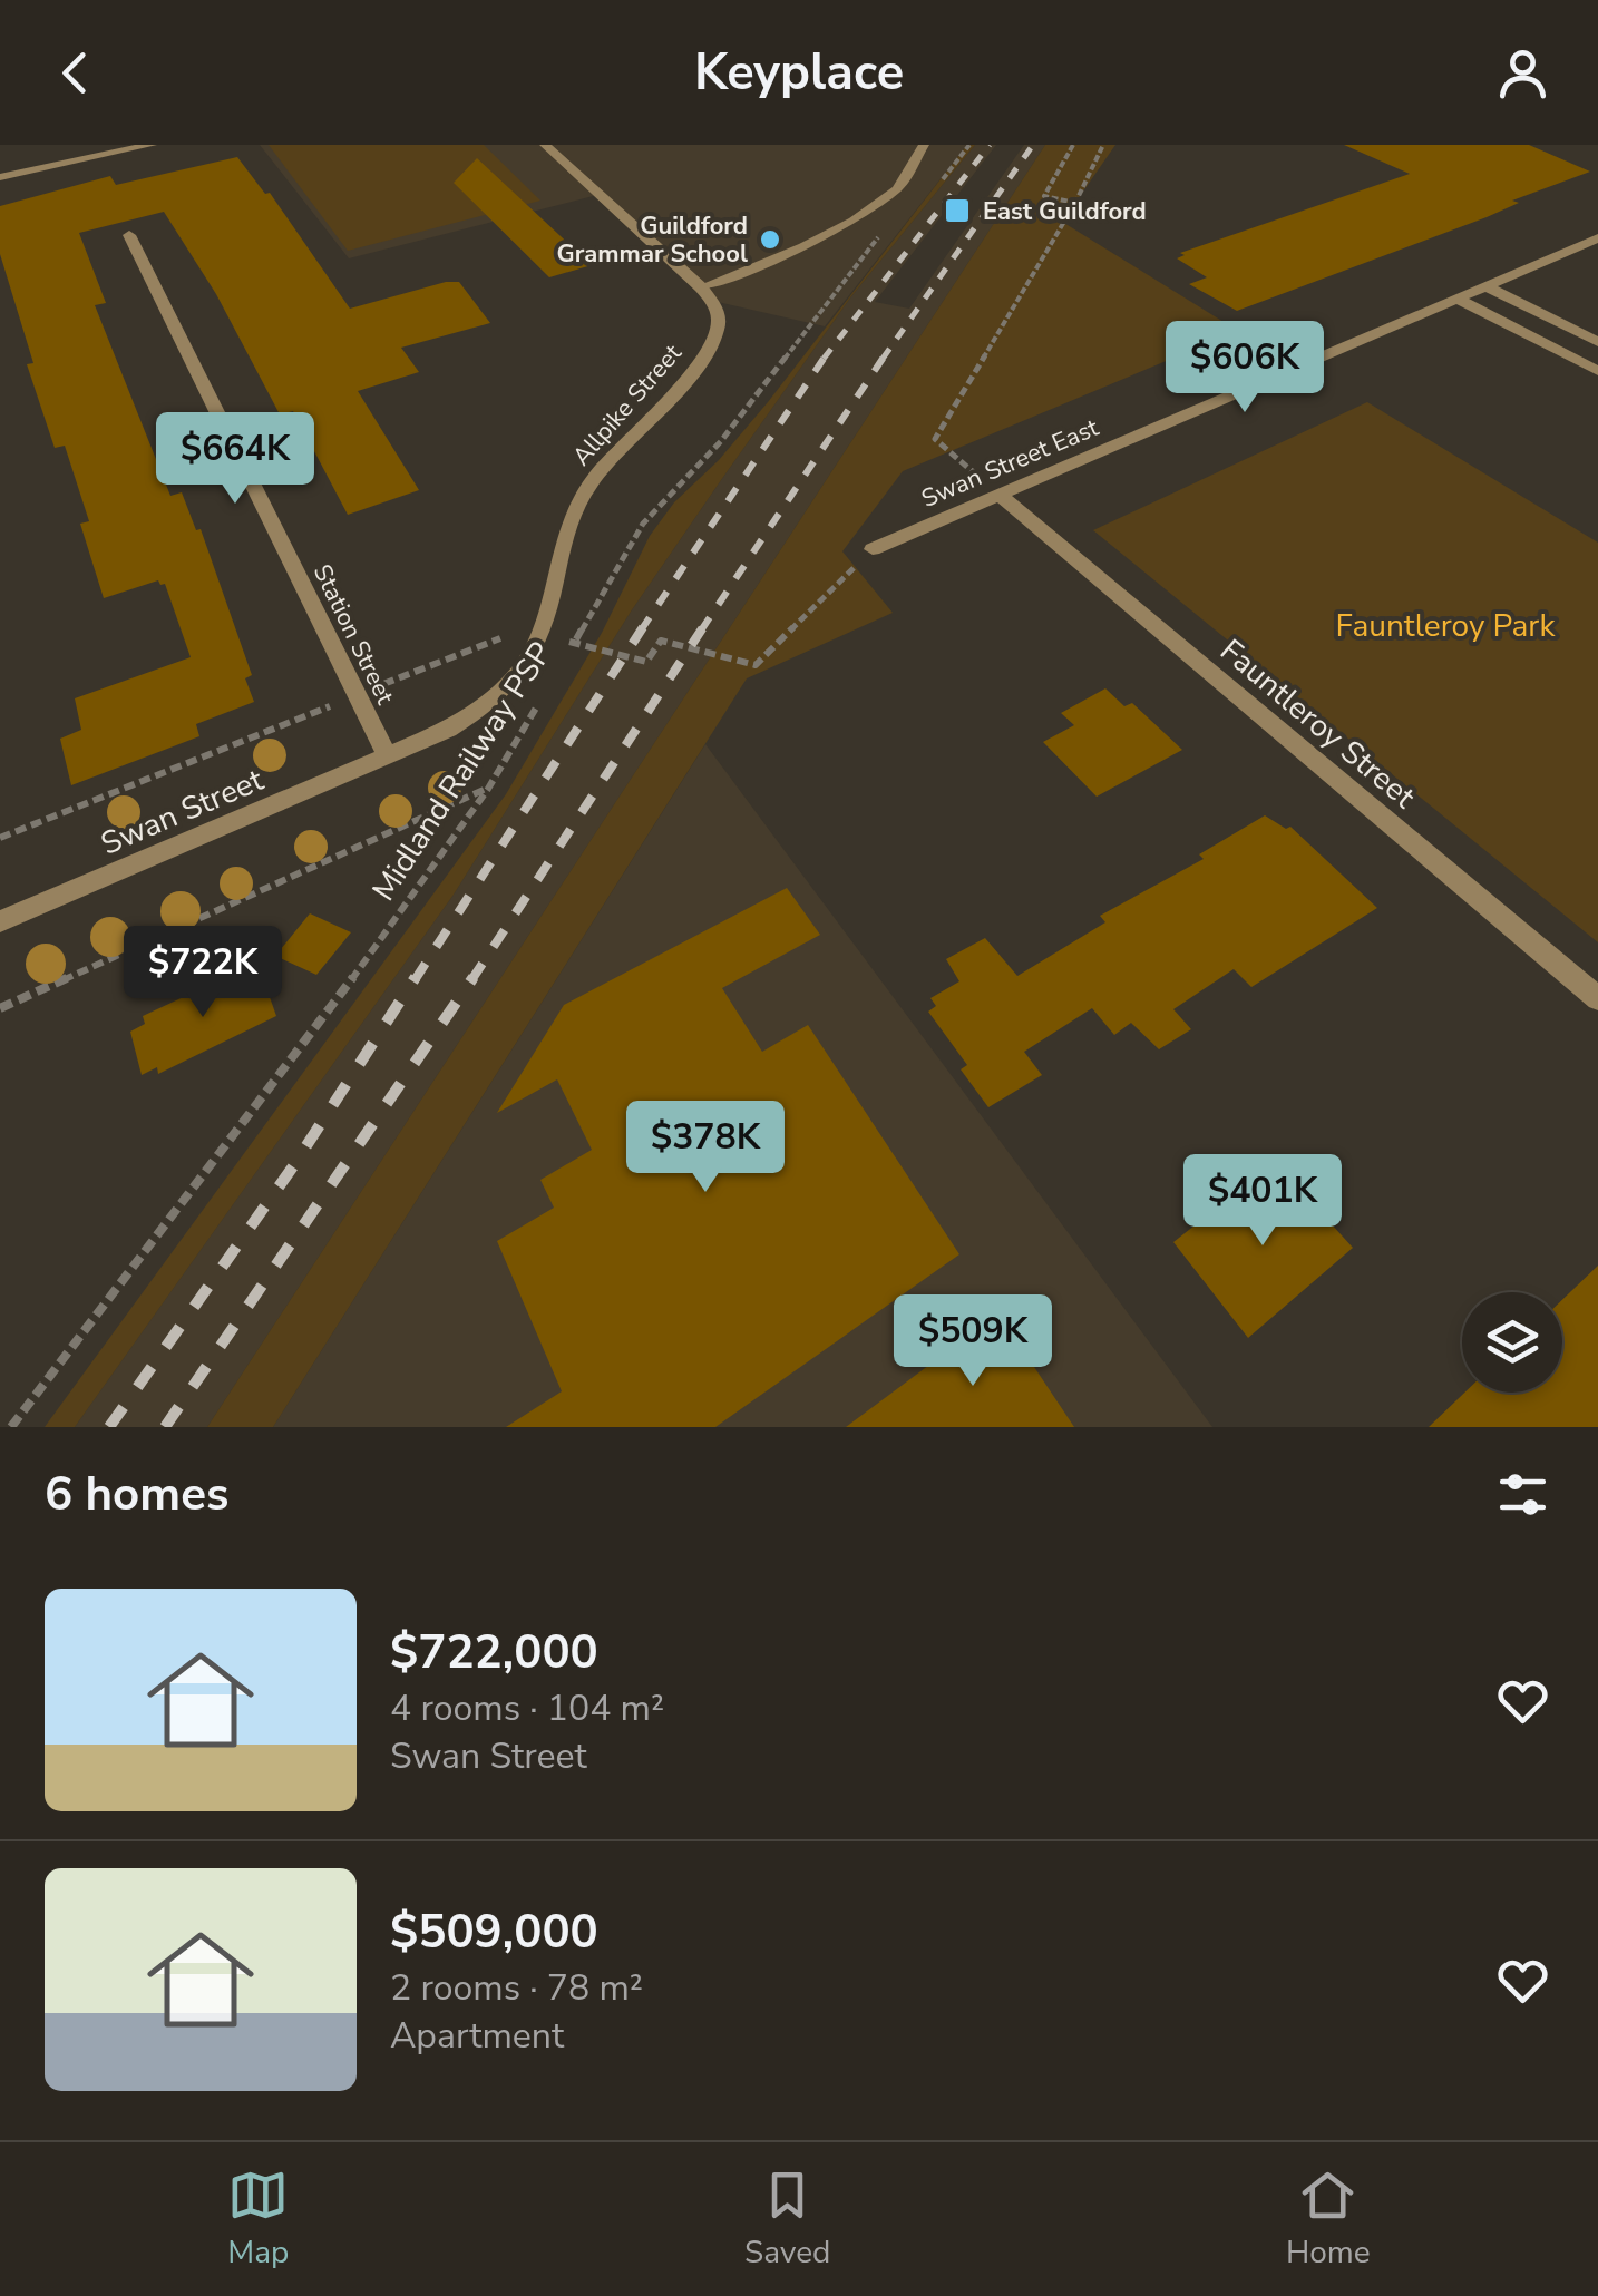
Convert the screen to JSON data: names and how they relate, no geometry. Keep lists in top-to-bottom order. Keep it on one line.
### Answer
{"streets":{"street":["Allpike Street","Swan Street East","Station Street","Fauntleroy Street","Swan Street"],"path":["Midland Railway PSP"]},"crossings":[["Allpike Street","Station Street"],["Allpike Street","Swan Street"],["Swan Street East","Fauntleroy Street"],["Station Street","Swan Street"]],"parks":["Fauntleroy Park"],"places":{"transit":["East Guildford"],"other":["Guildford Grammar School"]},"page":{"header":"Keyplace","price":["$606K","$664K","$722K","$378K","$401K","$509K"],"heading":"6 homes","list":[{"name":"$722,000","note":"4 rooms · 104 m² · Swan Street"},{"name":"$509,000","note":"2 rooms · 78 m² · Apartment"}],"tabs":["Map","Saved","Home"]}}
